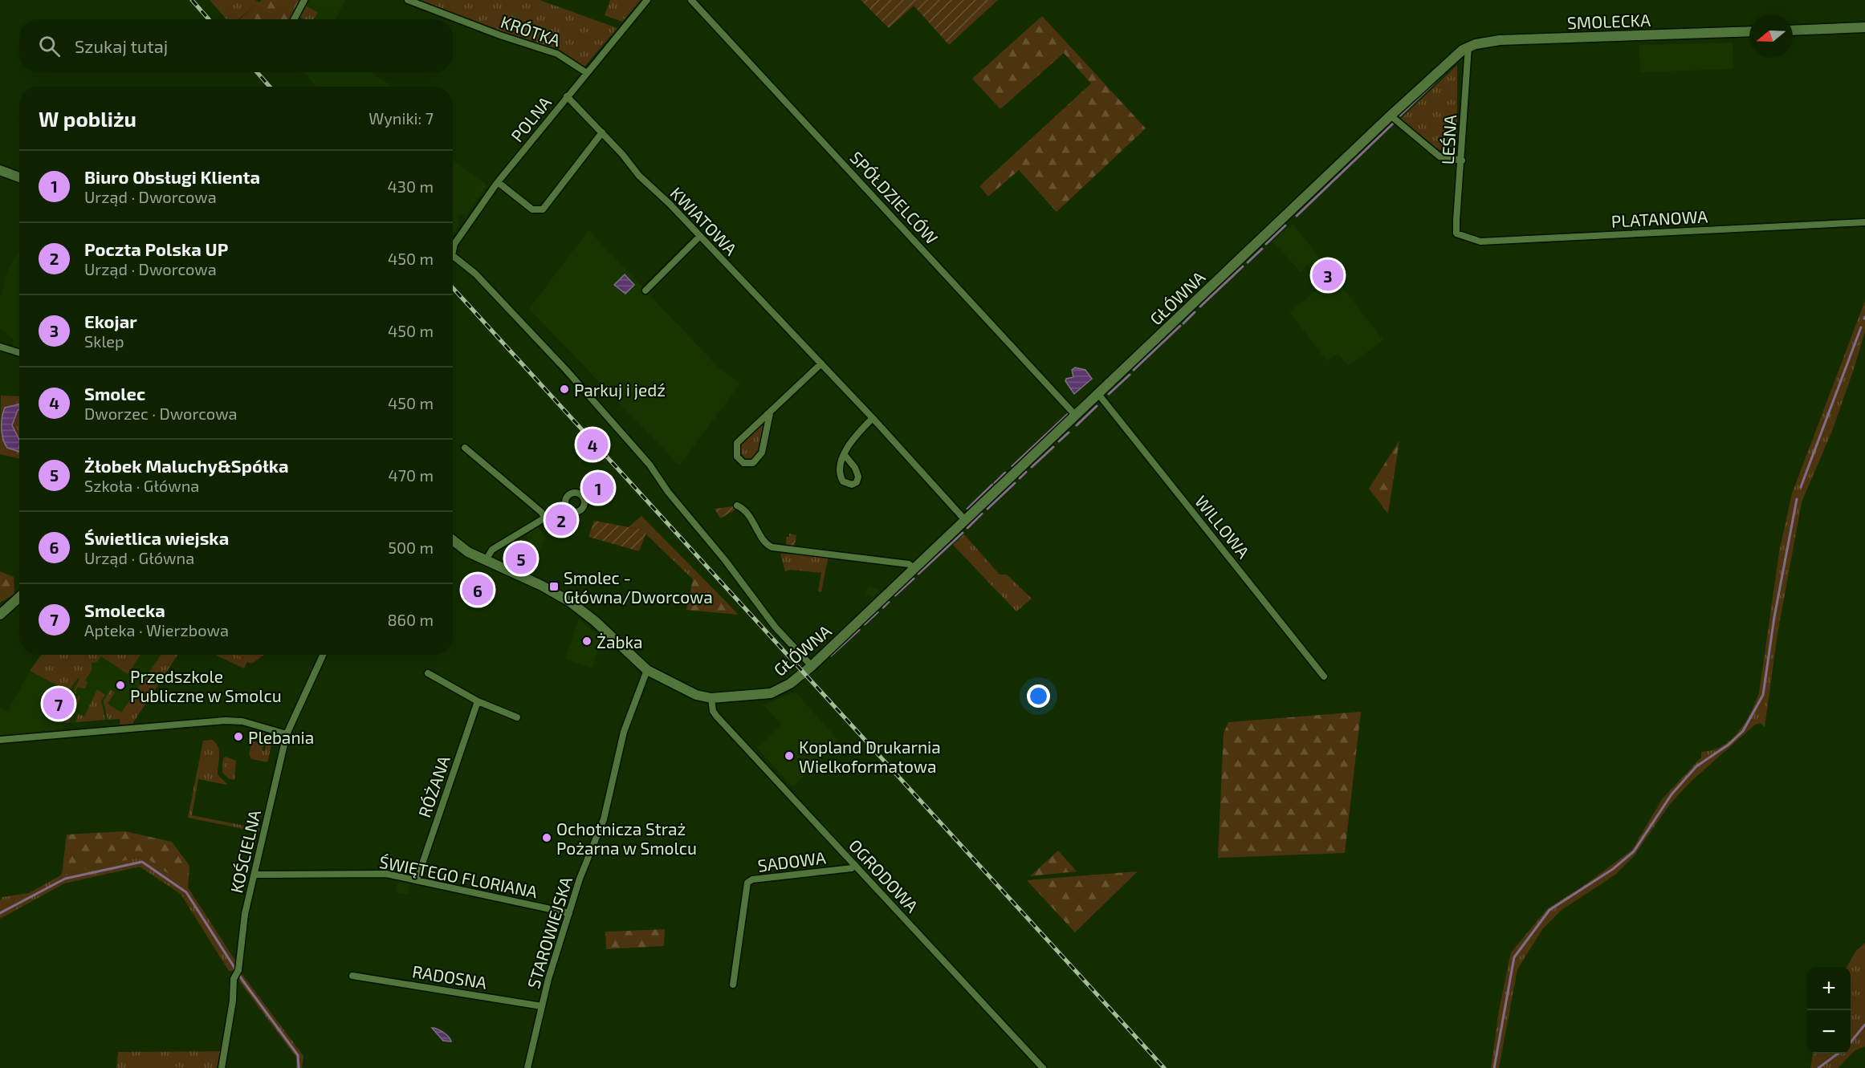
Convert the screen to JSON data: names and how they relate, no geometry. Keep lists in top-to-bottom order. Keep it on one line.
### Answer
{"streets":{"street":["SMOLECKA","KRÓTKA","POLNA","LEŚNA","SPÓŁDZIELCÓW","PLATANOWA","KWIATOWA","GŁÓWNA","WILLOWA","RÓŻANA","KOŚCIELNA","SADOWA","OGRODOWA","ŚWIĘTEGO FLORIANA","STAROWIEJSKA","RADOSNA"]},"crossings":[["SMOLECKA","LEŚNA"],["SMOLECKA","GŁÓWNA"],["KRÓTKA","POLNA"],["POLNA","KWIATOWA"],["LEŚNA","PLATANOWA"],["LEŚNA","GŁÓWNA"],["SPÓŁDZIELCÓW","GŁÓWNA"],["KWIATOWA","GŁÓWNA"],["GŁÓWNA","WILLOWA"],["GŁÓWNA","OGRODOWA"],["GŁÓWNA","STAROWIEJSKA"],["RÓŻANA","ŚWIĘTEGO FLORIANA"],["KOŚCIELNA","ŚWIĘTEGO FLORIANA"],["SADOWA","OGRODOWA"],["ŚWIĘTEGO FLORIANA","STAROWIEJSKA"],["STAROWIEJSKA","RADOSNA"]],"places":{"other":["Parkuj i jedź","Żabka","Przedszkole Publiczne w Smolcu","Plebania","Kopland Drukarnia Wielkoformatowa","Ochotnicza Straż Pożarna w Smolcu"],"transit":["Smolec - Główna/Dworcowa"]},"north":"left","page":{"search":"Szukaj tutaj","heading":["W pobliżu","Wyniki: 7"],"list":[{"mark":"1","name":"Biuro Obsługi Klienta","note":"Urząd · Dworcowa","value":"430 m"},{"mark":"2","name":"Poczta Polska UP","note":"Urząd · Dworcowa","value":"450 m"},{"mark":"3","name":"Ekojar","note":"Sklep","value":"450 m"},{"mark":"4","name":"Smolec","note":"Dworzec · Dworcowa","value":"450 m"},{"mark":"5","name":"Żłobek Maluchy&Spółka","note":"Szkoła · Główna","value":"470 m"},{"mark":"6","name":"Świetlica wiejska","note":"Urząd · Główna","value":"500 m"},{"mark":"7","name":"Smolecka","note":"Apteka · Wierzbowa","value":"860 m"}],"pins":["3","4","1","2","5","6","7"],"map_buttons":["+","−"]}}
